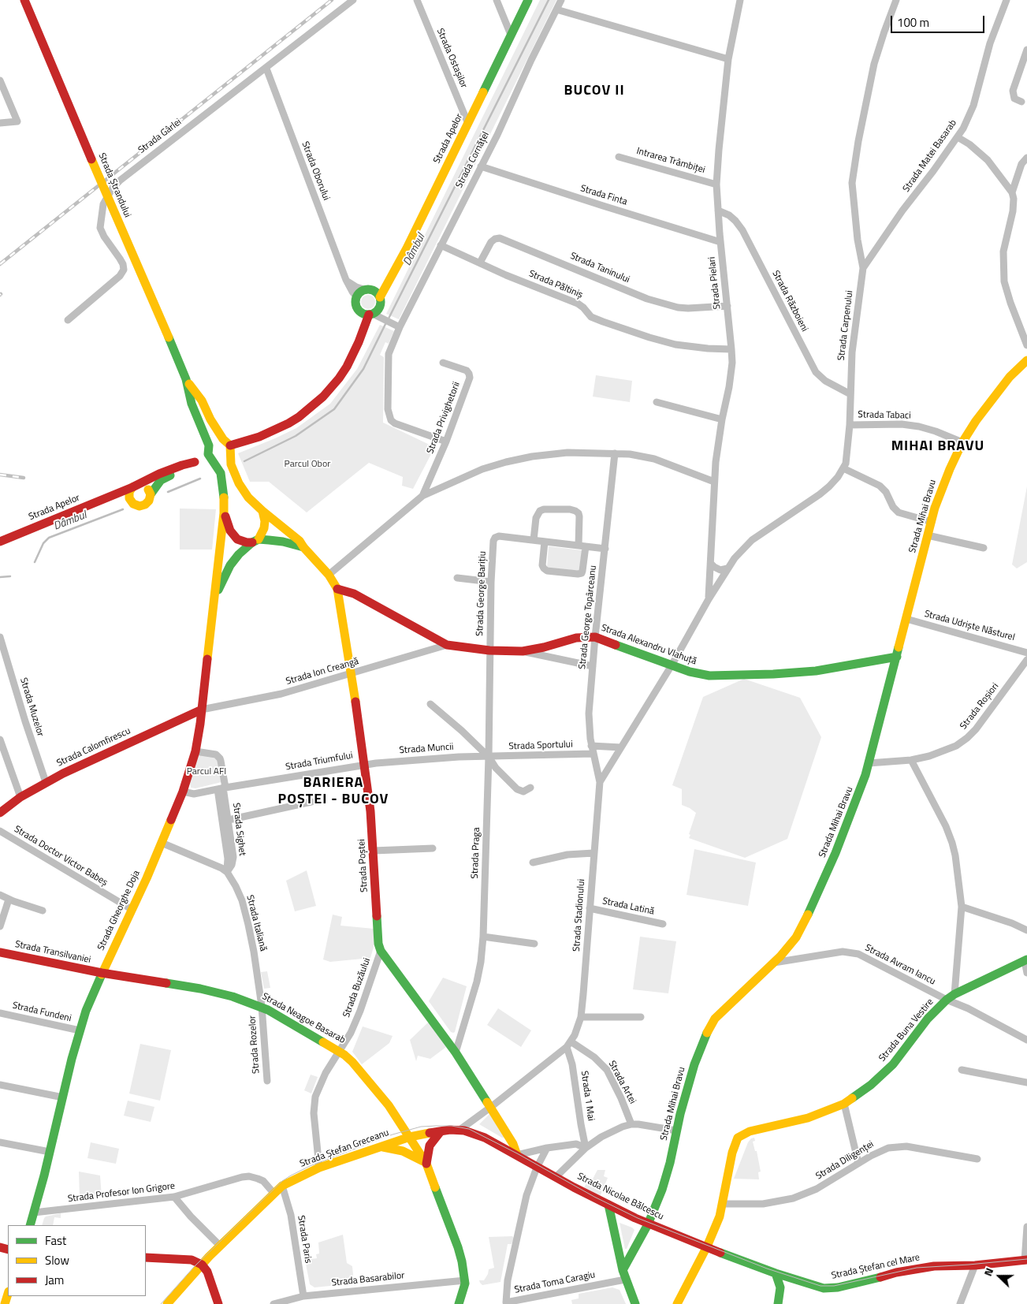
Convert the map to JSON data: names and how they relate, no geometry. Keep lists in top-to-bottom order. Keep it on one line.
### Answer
{"streets":{"main road":["Strada Apelor","Strada Ștrandului","Strada Mihai Bravu","Strada Alexandru Vlahuță","Strada Calomfirescu","Strada Poștei","Strada Gheorghe Doja","Strada Transilvaniei","Strada Neagoe Basarab","Strada Buna Vestire","Strada Ștefan Greceanu","Strada Nicolae Bălcescu","Strada Ștefan cel Mare"],"street":["Strada Ostașilor","Strada Gârlei","Strada Matei Basarab","Strada Cornățel","Intrarea Trâmbiței","Strada Oborului","Strada Finta","Strada Taninului","Strada Pielari","Strada Păltiniș","Strada Războieni","Strada Carpenului","Strada Tabaci","Strada Privighetorii","Strada George Barițiu","Strada George Topârceanu","Strada Udriște Năsturel","Strada Ion Creangă","Strada Roșiori","Strada Muzelor","Strada Sportului","Strada Muncii","Strada Triumfului","Strada Sighet","Strada Praga","Strada Doctor Victor Babeș","Strada Latină","Strada Stadionului","Strada Italiană","Strada Avram Iancu","Strada Buzăului","Strada Fundeni","Strada Rozelor","Strada Artei","Strada 1 Mai","Strada Diligenței","Strada Profesor Ion Grigore","Strada Paris","Strada Basarabilor","Strada Toma Caragiu"]},"crossings":[["Strada Ostașilor","Strada Apelor"],["Strada Gârlei","Strada Oborului"],["Strada Apelor","Strada Oborului"],["Strada Matei Basarab","Strada Carpenului"],["Strada Cornățel","Strada Finta"],["Strada Cornățel","Strada Păltiniș"],["Strada Cornățel","Strada Privighetorii"],["Intrarea Trâmbiței","Strada Pielari"],["Strada Ștrandului","Strada Gheorghe Doja"],["Strada Finta","Strada Pielari"],["Strada Taninului","Strada Pielari"],["Strada Taninului","Strada Păltiniș"],["Strada Pielari","Strada Păltiniș"],["Strada Pielari","Strada Războieni"],["Strada Pielari","Strada Carpenului"],["Strada Pielari","Strada Alexandru Vlahuță"],["Strada Pielari","Strada Stadionului"],["Strada Războieni","Strada Carpenului"],["Strada Carpenului","Strada Tabaci"],["Strada Tabaci","Strada Mihai Bravu"],["Strada Mihai Bravu","Strada Udriște Năsturel"],["Strada Mihai Bravu","Strada Alexandru Vlahuță"],["Strada Mihai Bravu","Strada Roșiori"],["Strada Mihai Bravu","Strada Avram Iancu"],["Strada Mihai Bravu","Strada Nicolae Bălcescu"],["Strada George Barițiu","Strada Alexandru Vlahuță"],["Strada George Barițiu","Strada Praga"],["Strada George Topârceanu","Strada Alexandru Vlahuță"],["Strada George Topârceanu","Strada Sportului"],["Strada George Topârceanu","Strada Stadionului"],["Strada Alexandru Vlahuță","Strada Ion Creangă"],["Strada Alexandru Vlahuță","Strada Praga"],["Strada Alexandru Vlahuță","Strada Poștei"],["Strada Alexandru Vlahuță","Strada Stadionului"],["Strada Ion Creangă","Strada Calomfirescu"],["Strada Ion Creangă","Strada Poștei"],["Strada Ion Creangă","Strada Gheorghe Doja"],["Strada Muzelor","Strada Calomfirescu"],["Strada Sportului","Strada Muncii"],["Strada Sportului","Strada Praga"],["Strada Sportului","Strada Stadionului"],["Strada Calomfirescu","Strada Gheorghe Doja"],["Strada Muncii","Strada Triumfului"],["Strada Muncii","Strada Praga"],["Strada Muncii","Strada Poștei"],["Strada Triumfului","Strada Sighet"],["Strada Triumfului","Strada Poștei"],["Strada Triumfului","Strada Gheorghe Doja"],["Strada Sighet","Strada Gheorghe Doja"],["Strada Sighet","Strada Italiană"],["Strada Praga","Strada Poștei"],["Strada Doctor Victor Babeș","Strada Gheorghe Doja"],["Strada Poștei","Strada Gheorghe Doja"],["Strada Poștei","Strada Stadionului"],["Strada Poștei","Strada Buzăului"],["Strada Poștei","Strada Nicolae Bălcescu"],["Strada Latină","Strada Stadionului"],["Strada Gheorghe Doja","Strada Transilvaniei"],["Strada Gheorghe Doja","Strada Fundeni"],["Strada Gheorghe Doja","Strada Neagoe Basarab"],["Strada Gheorghe Doja","Strada Profesor Ion Grigore"],["Strada Stadionului","Strada Artei"],["Strada Stadionului","Strada 1 Mai"],["Strada Stadionului","Strada Nicolae Bălcescu"],["Strada Italiană","Strada Neagoe Basarab"],["Strada Italiană","Strada Rozelor"],["Strada Transilvaniei","Strada Neagoe Basarab"],["Strada Avram Iancu","Strada Buna Vestire"],["Strada Buzăului","Strada Neagoe Basarab"],["Strada Buzăului","Strada Ștefan Greceanu"],["Strada Neagoe Basarab","Strada Rozelor"],["Strada Neagoe Basarab","Strada Ștefan Greceanu"],["Strada Neagoe Basarab","Strada Nicolae Bălcescu"],["Strada Neagoe Basarab","Strada Basarabilor"],["Strada Buna Vestire","Strada Diligenței"],["Strada Artei","Strada 1 Mai"],["Strada Ștefan Greceanu","Strada Profesor Ion Grigore"],["Strada Ștefan Greceanu","Strada Nicolae Bălcescu"],["Strada Ștefan Greceanu","Strada Paris"],["Strada Nicolae Bălcescu","Strada Ștefan cel Mare"],["Strada Nicolae Bălcescu","Strada Toma Caragiu"],["Strada Paris","Strada Basarabilor"]],"districts":["BUCOV II","MIHAI BRAVU","BARIERA POȘTEI - BUCOV"],"water":["Dâmbul"],"parks":["Parcul Obor","Parcul AFI"],"legend":["Fast","Slow","Jam"],"scale_bar":"100 m","north":"left"}
